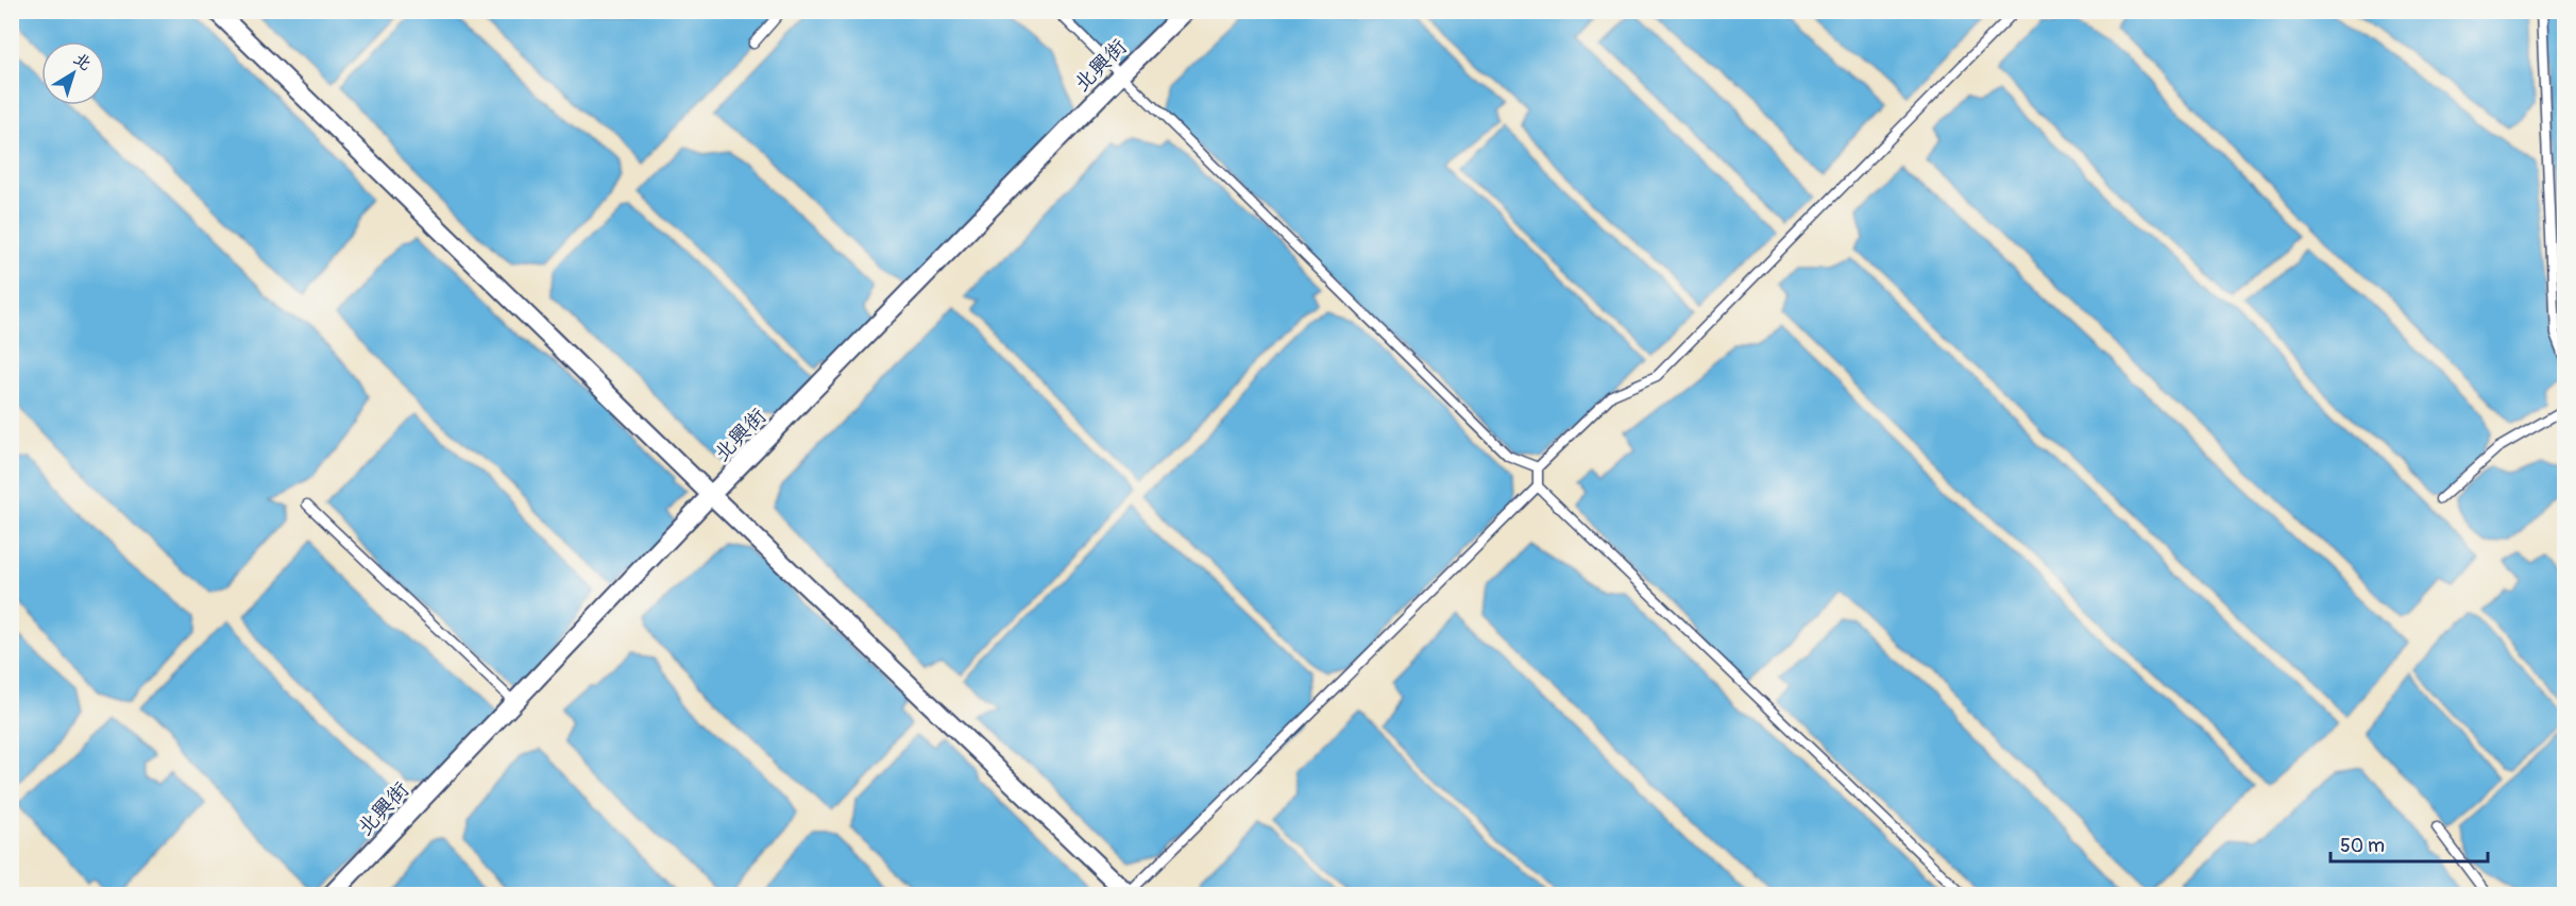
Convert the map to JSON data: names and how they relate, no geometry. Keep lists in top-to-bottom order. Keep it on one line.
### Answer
{"streets":{"street":["北興街"]},"scale_bar":"50 m","north":"top right"}
